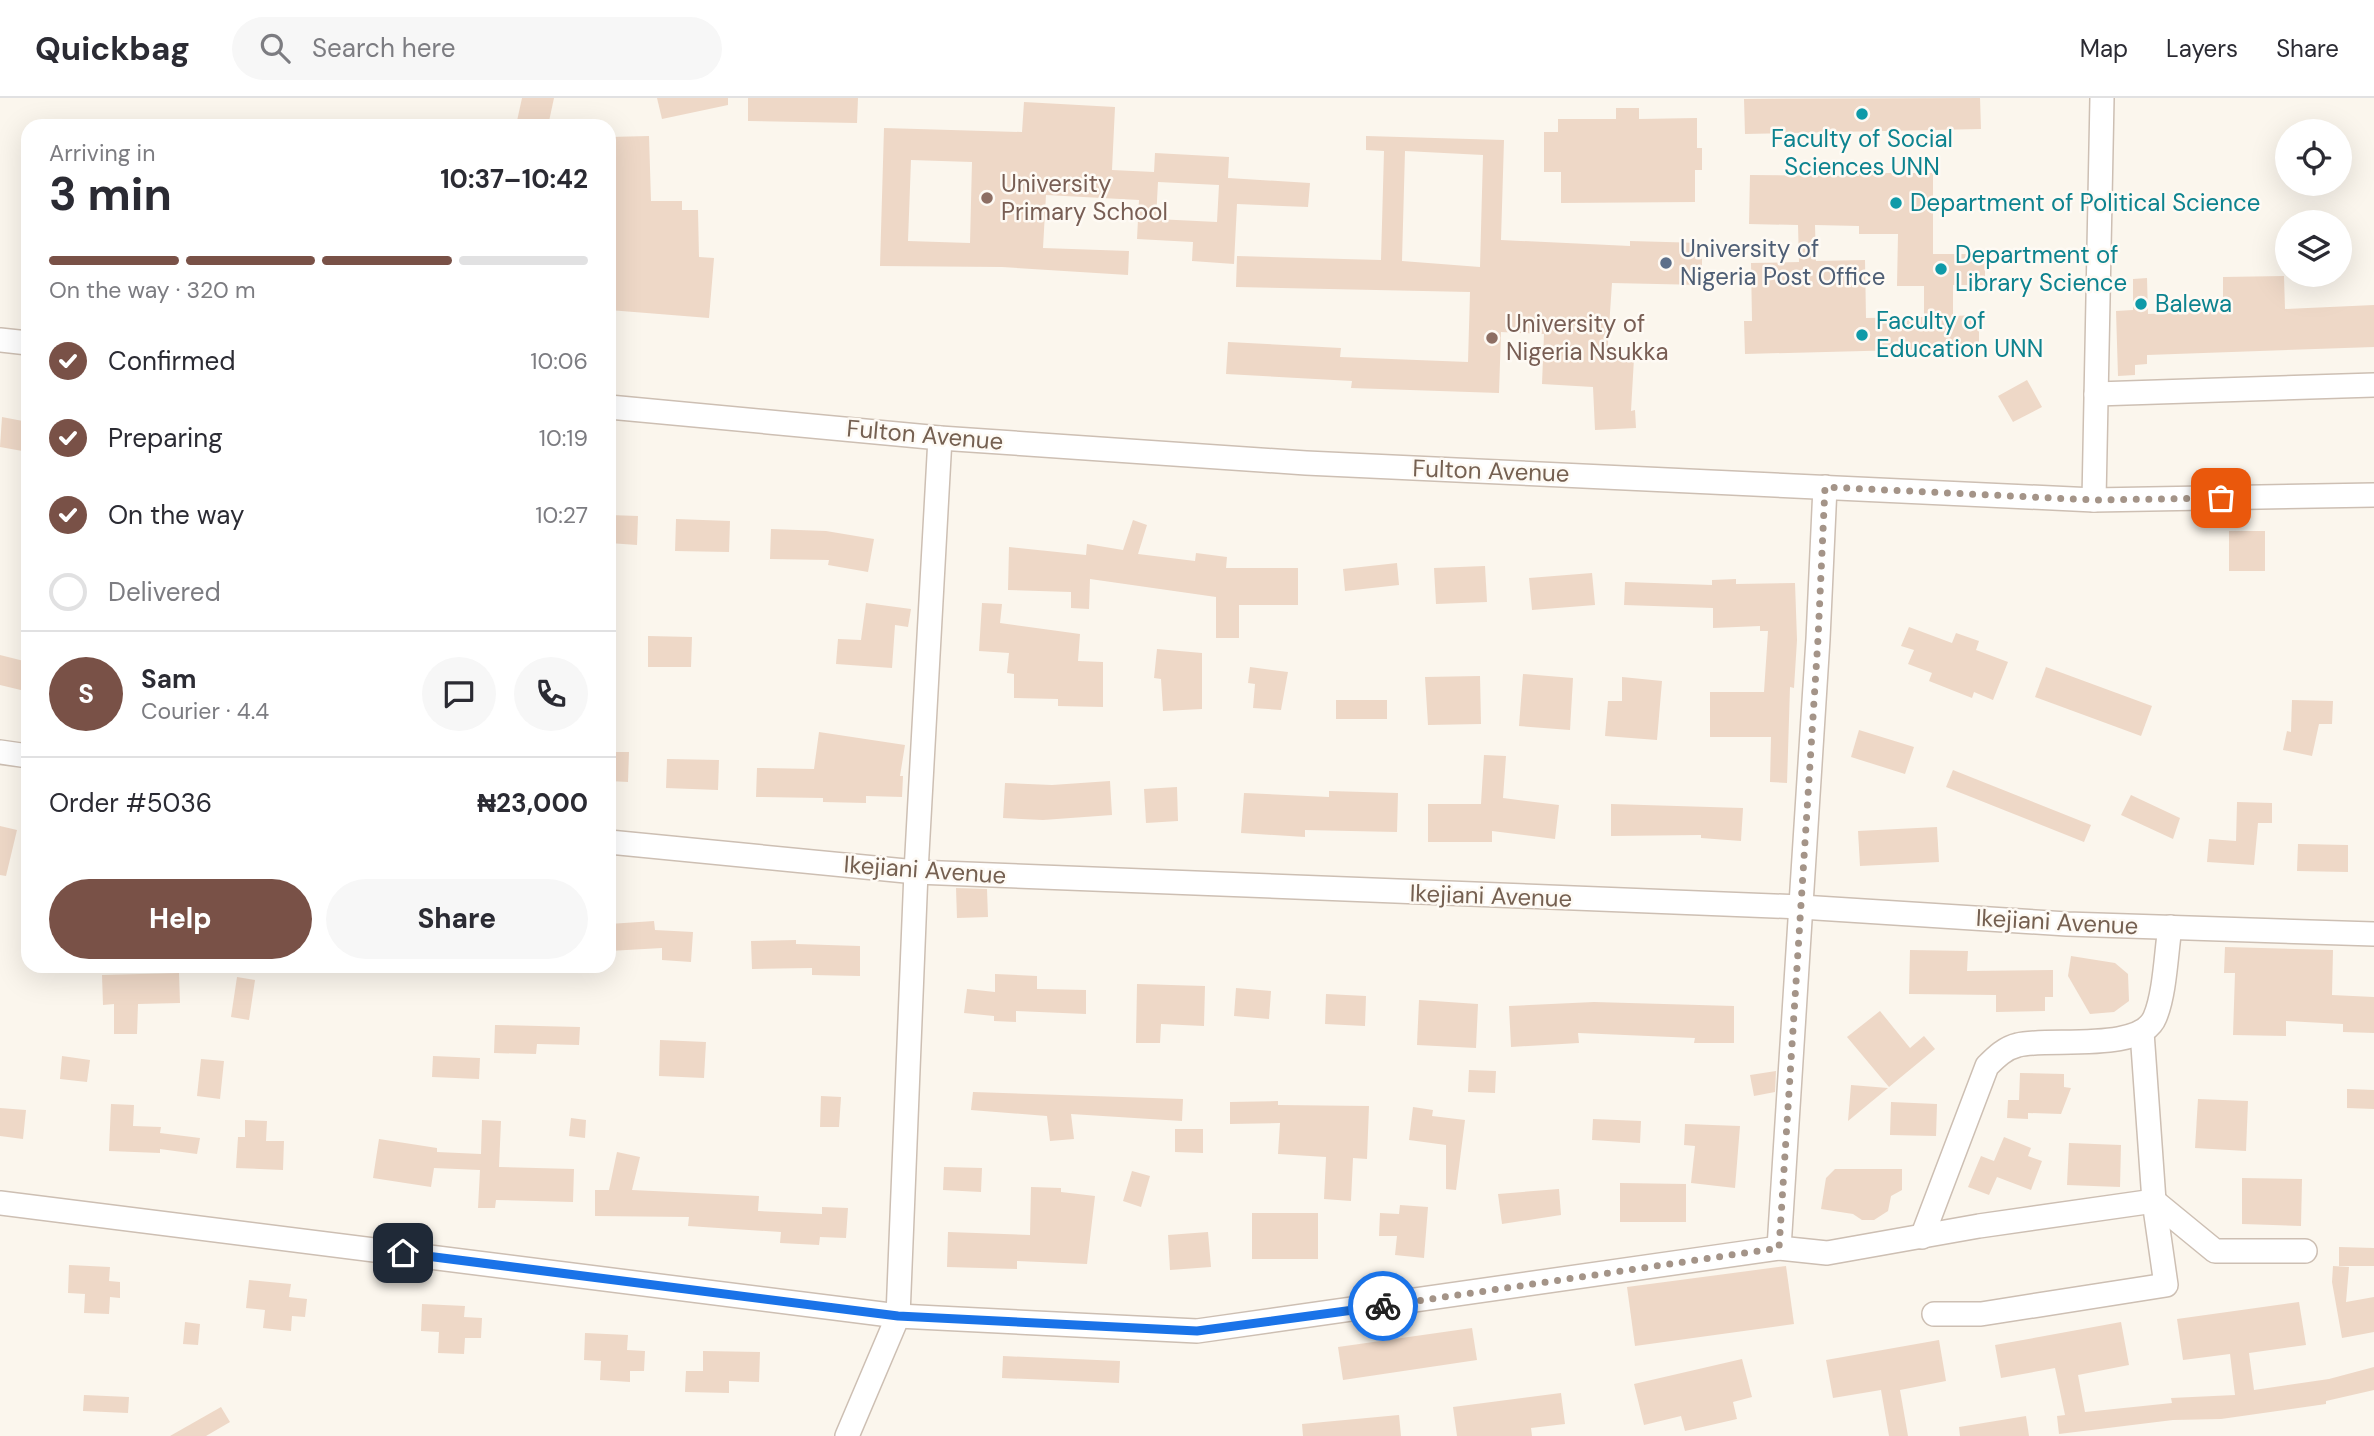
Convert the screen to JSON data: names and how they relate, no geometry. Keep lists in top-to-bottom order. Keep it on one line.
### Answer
{"streets":{"street":["Fulton Avenue","Ikejiani Avenue"]},"places":["Faculty of Social Sciences UNN","University Primary School","Department of Political Science","University of Nigeria Post Office","Department of Library Science","Balewa","Faculty of Education UNN","University of Nigeria Nsukka"],"page":{"header":"Quickbag","search":"Search here","nav":["Map","Layers","Share"],"heading":["3 min","Arriving in","10:37–10:42"],"panel":["Sam","Courier · 4.4","Order #5036","₦23,000"],"bar":"On the way · 320 m","list":[["Confirmed","10:06"],["Preparing","10:19"],["On the way","10:27"],"Delivered"],"round":"S","buttons":["Help","Share"]}}
